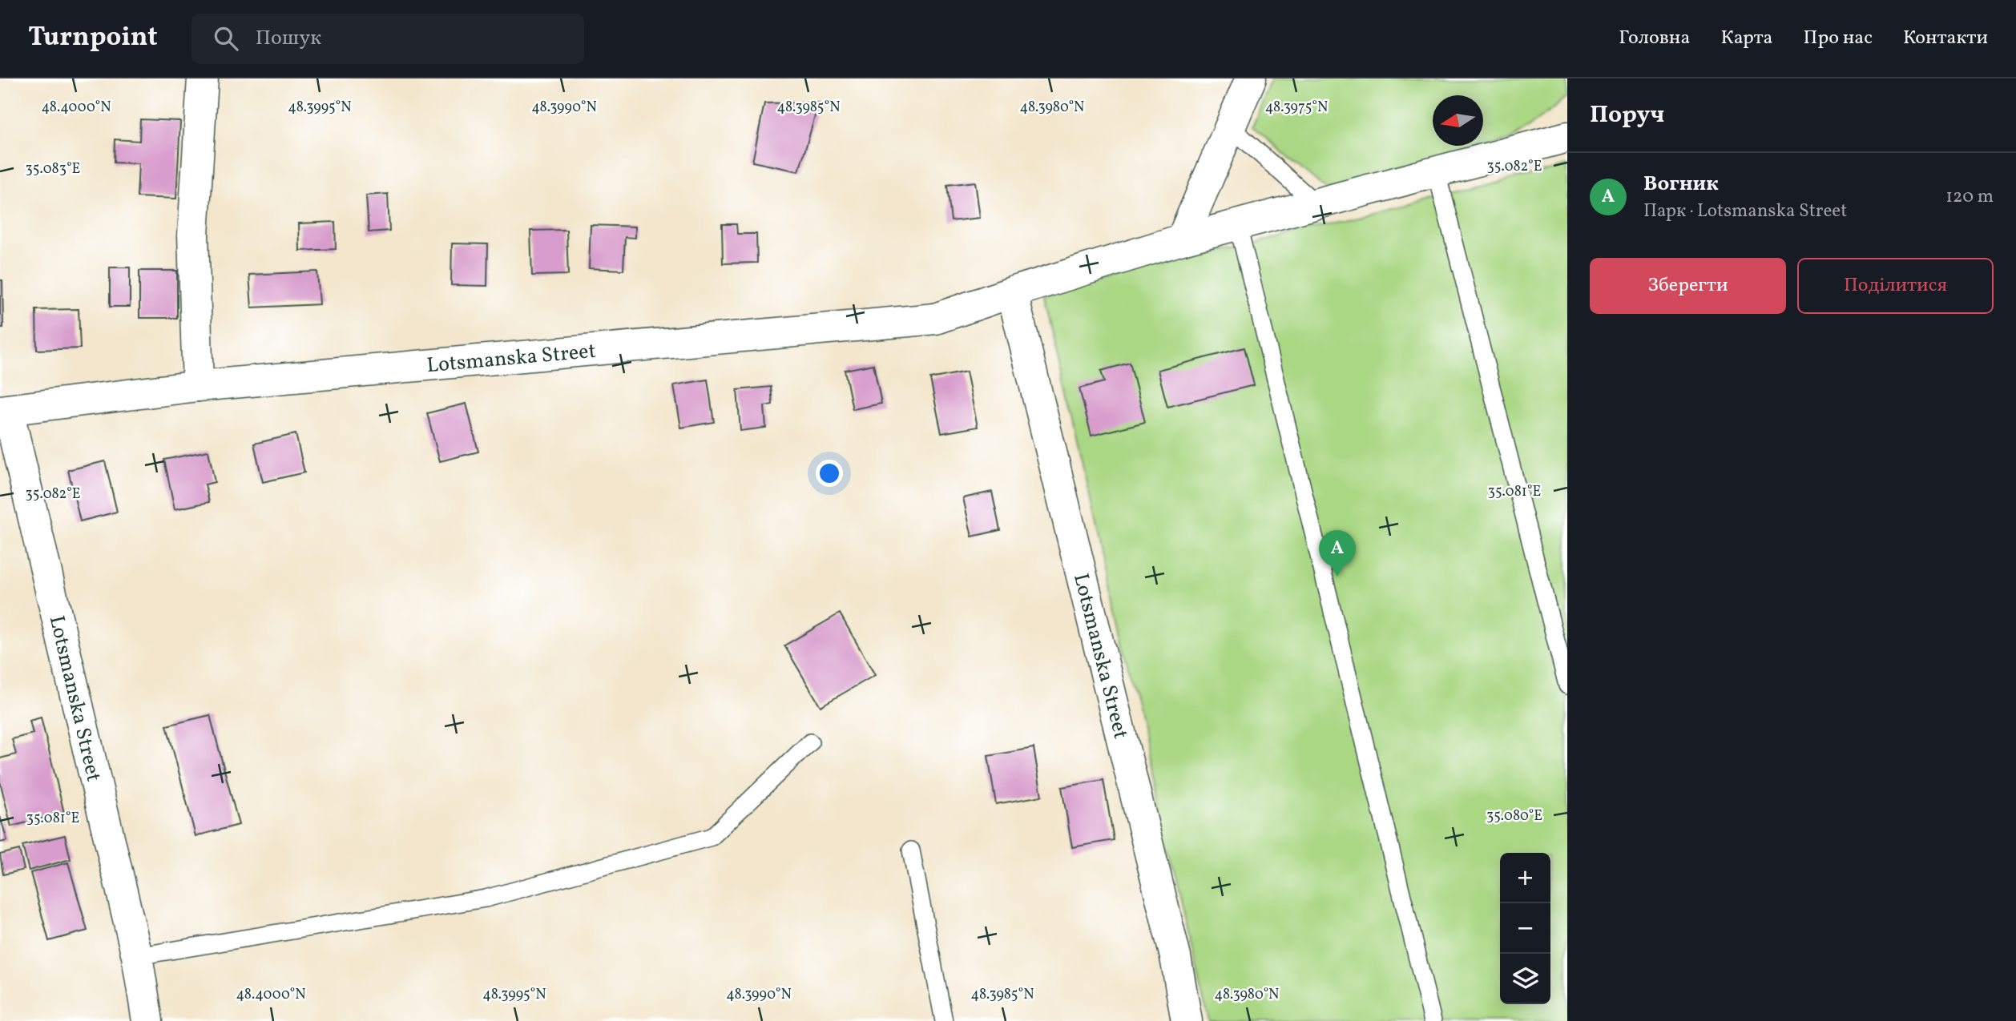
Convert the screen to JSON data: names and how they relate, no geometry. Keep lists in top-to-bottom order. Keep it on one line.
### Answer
{"streets":{"street":["Lotsmanska Street"]},"north":"left","page":{"header":"Turnpoint","search":"Пошук","nav":["Головна","Карта","Про нас","Контакти"],"heading":"Поруч","list":[{"mark":"A","name":"Вогник","note":"Парк · Lotsmanska Street","value":"120 m"}],"buttons":["Зберегти","Поділитися"],"pins":"A","map_buttons":["+","−"]},"coordinates":["48.4000°N","48.3995°N","48.3990°N","48.3985°N","48.3980°N","48.3975°N","35.082°E","35.083°E","35.081°E","35.080°E"]}
